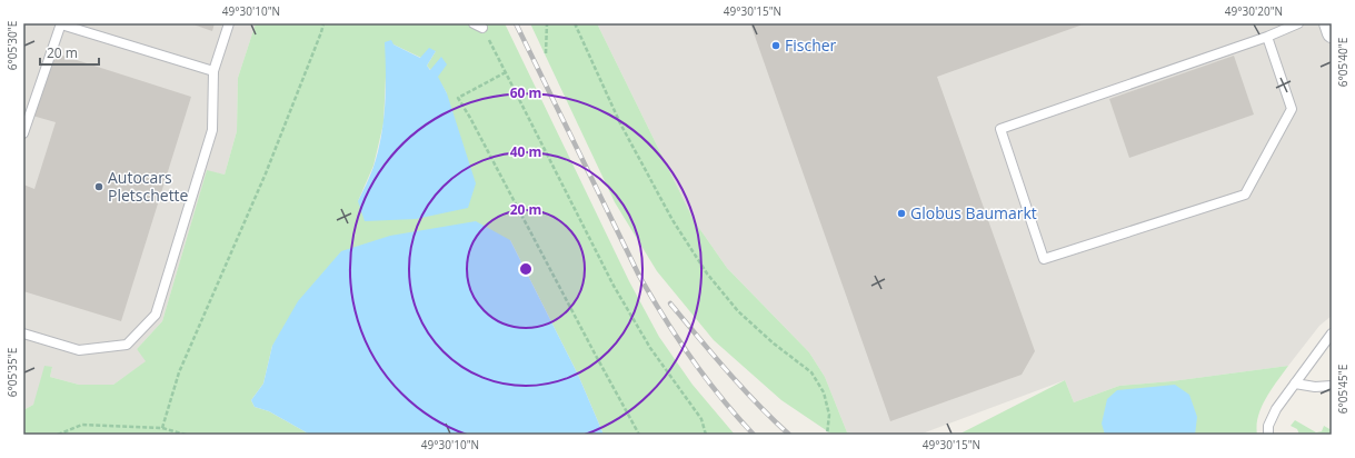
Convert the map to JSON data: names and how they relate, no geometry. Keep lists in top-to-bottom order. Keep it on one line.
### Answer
{"places":["Fischer","Autocars Pletschette","Globus Baumarkt"],"scale_bar":"20 m","coordinates":["49°30'10\"N","49°30'15\"N","49°30'20\"N","6°05'30\"E","6°05'40\"E","6°05'35\"E","6°05'45\"E"],"rings":["60 m","40 m","20 m"]}
